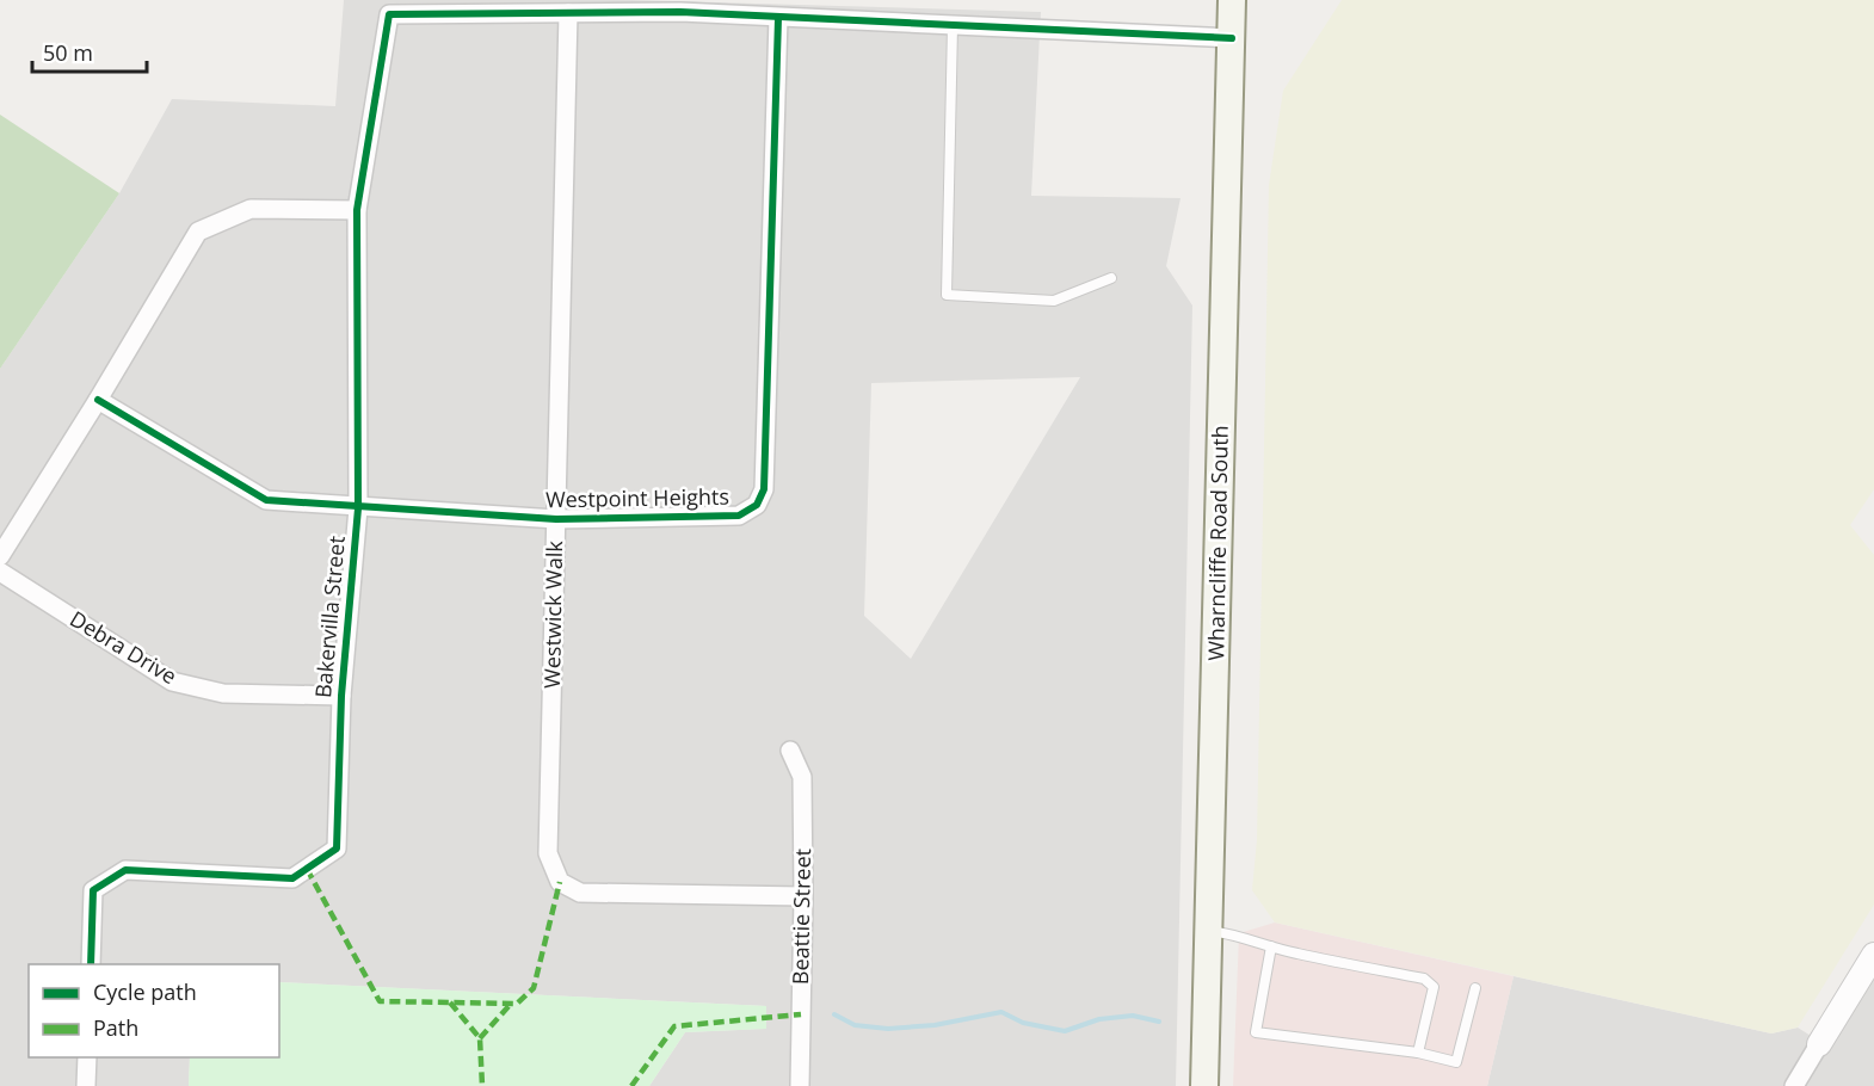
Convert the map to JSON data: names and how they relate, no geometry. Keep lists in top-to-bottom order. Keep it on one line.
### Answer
{"streets":{"main road":["Wharncliffe Road South"],"street":["Westpoint Heights","Westwick Walk","Bakervilla Street","Debra Drive","Beattie Street"]},"crossings":[["Westpoint Heights","Westwick Walk"],["Westpoint Heights","Bakervilla Street"],["Westwick Walk","Bakervilla Street"],["Westwick Walk","Beattie Street"],["Bakervilla Street","Debra Drive"]],"legend":["Cycle path","Path"],"scale_bar":"50 m"}
